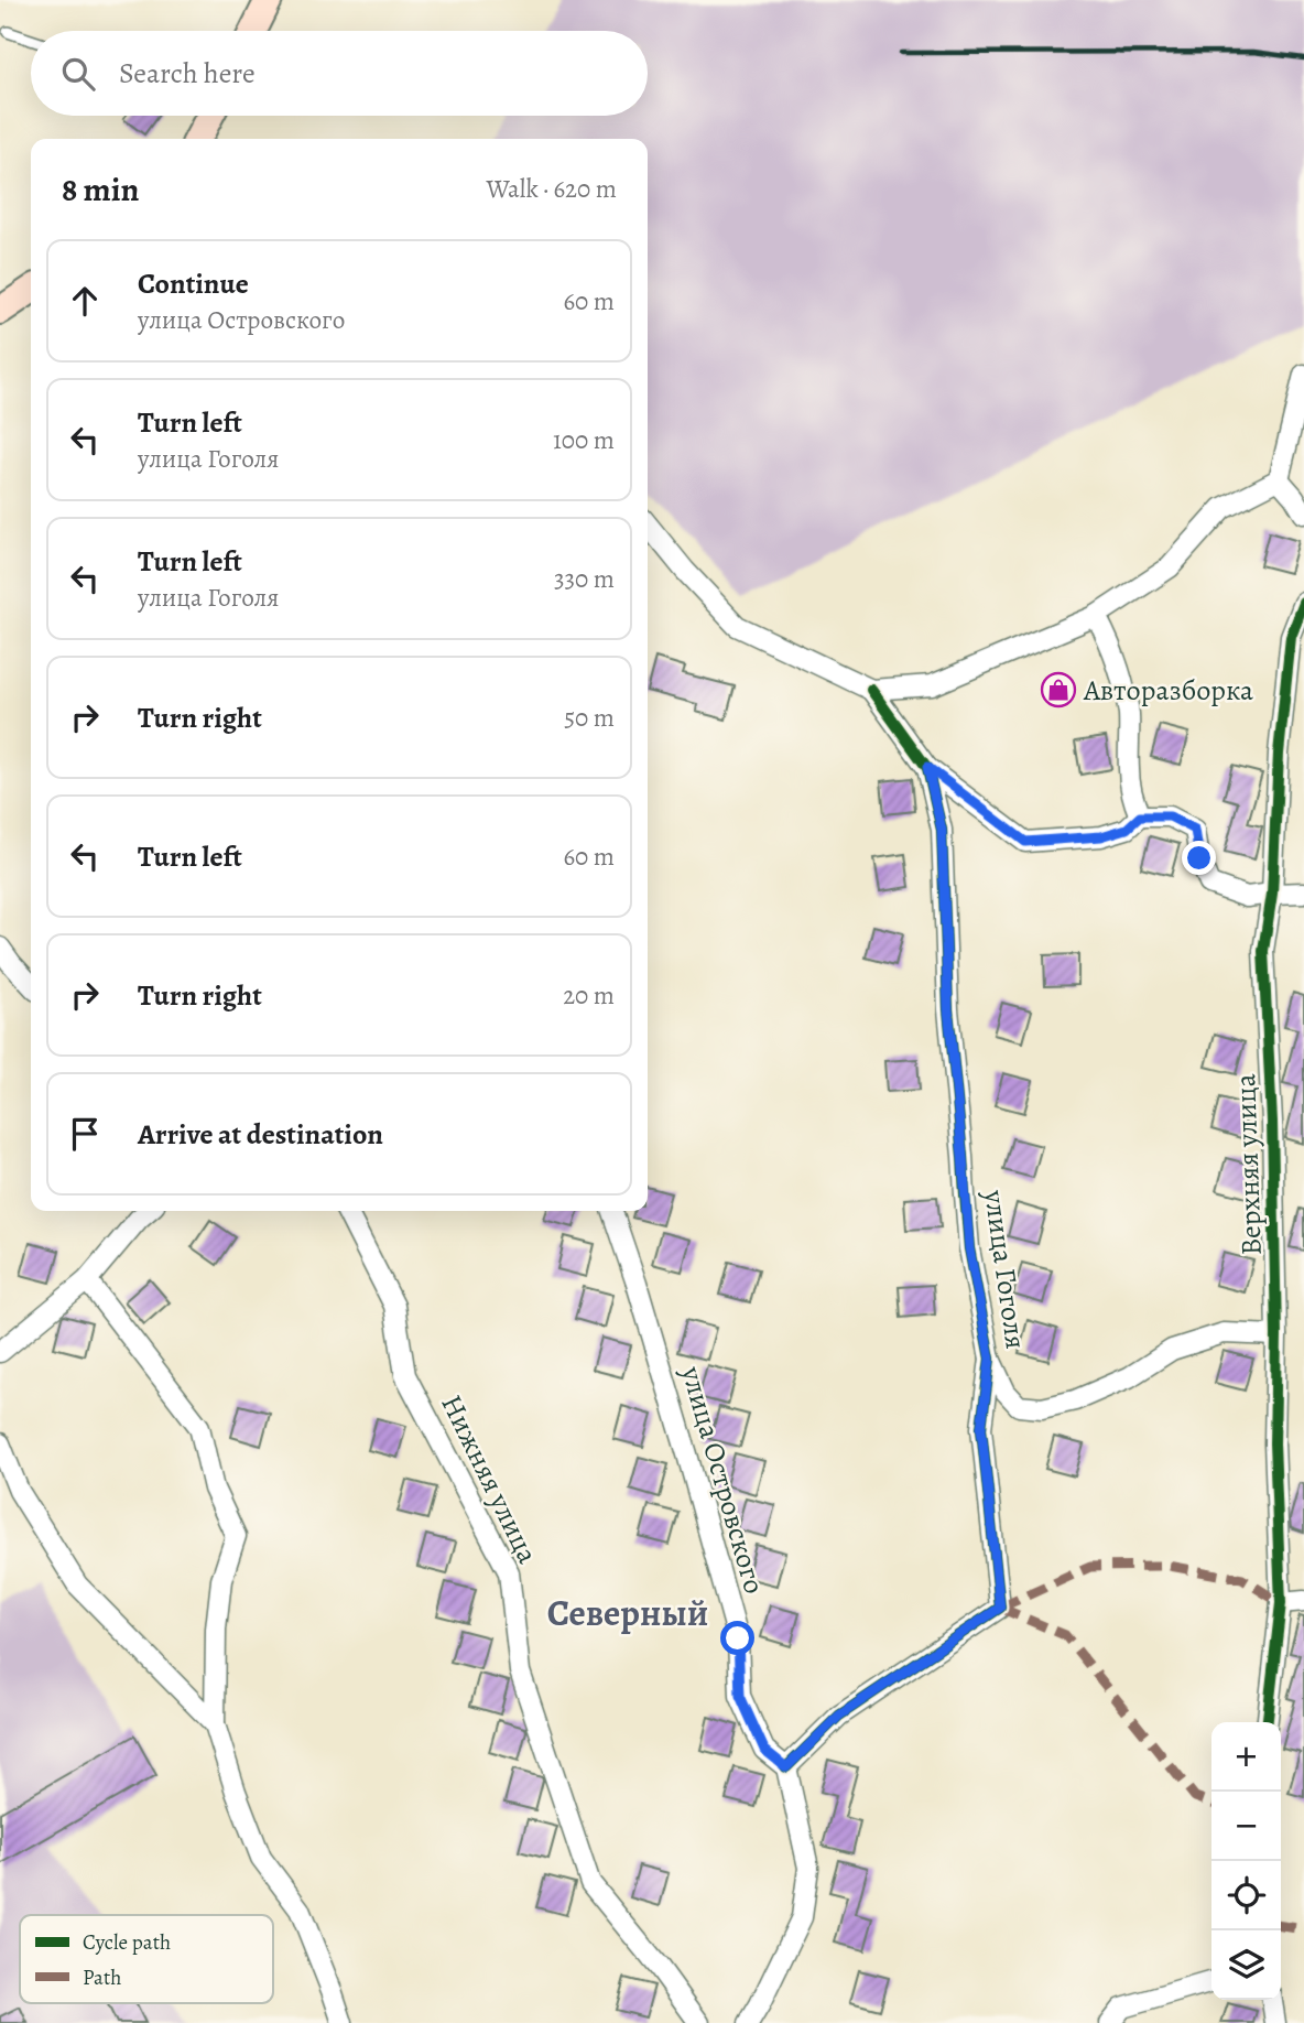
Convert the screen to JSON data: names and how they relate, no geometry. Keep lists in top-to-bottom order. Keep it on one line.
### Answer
{"streets":{"street":["Верхняя улица","улица Гоголя","Нижняя улица","улица Островского"]},"crossings":[["улица Гоголя","улица Островского"]],"districts":["Северный"],"places":{"shop":["Авторазборка"]},"legend":["Cycle path","Path"],"page":{"search":"Search here","heading":["8 min","Walk · 620 m"],"list":[["Continue","улица Островского","60 m"],["Turn left","улица Гоголя","100 m"],["Turn left","улица Гоголя","330 m"],["Turn right","50 m"],["Turn left","60 m"],["Turn right","20 m"],"Arrive at destination"],"map_buttons":["+","−"]}}
